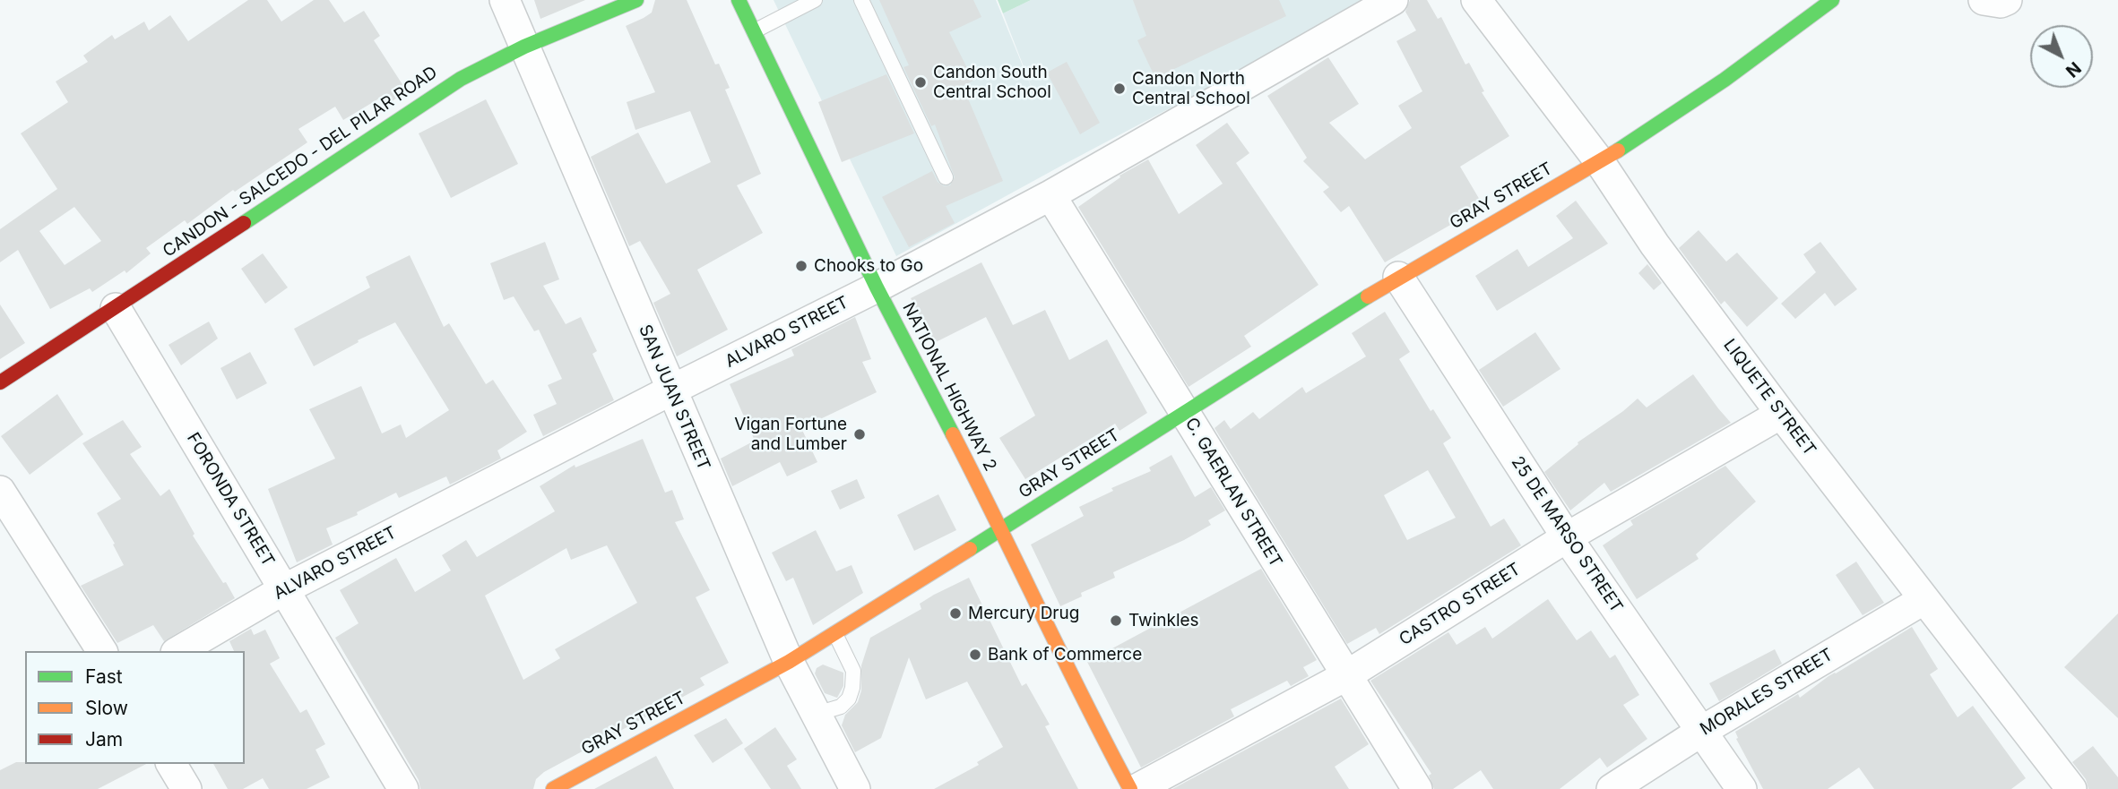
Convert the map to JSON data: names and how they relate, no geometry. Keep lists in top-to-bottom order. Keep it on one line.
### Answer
{"streets":{"main road":["CANDON - SALCEDO - DEL PILAR ROAD","GRAY STREET","NATIONAL HIGHWAY 2"],"street":["ALVARO STREET","SAN JUAN STREET","LIQUETE STREET","C. GAERLAN STREET","FORONDA STREET","25 DE MARSO STREET","CASTRO STREET","MORALES STREET"]},"crossings":[["CANDON - SALCEDO - DEL PILAR ROAD","SAN JUAN STREET"],["CANDON - SALCEDO - DEL PILAR ROAD","FORONDA STREET"],["GRAY STREET","NATIONAL HIGHWAY 2"],["GRAY STREET","SAN JUAN STREET"],["GRAY STREET","LIQUETE STREET"],["GRAY STREET","C. GAERLAN STREET"],["GRAY STREET","25 DE MARSO STREET"],["ALVARO STREET","NATIONAL HIGHWAY 2"],["ALVARO STREET","SAN JUAN STREET"],["ALVARO STREET","C. GAERLAN STREET"],["ALVARO STREET","FORONDA STREET"],["LIQUETE STREET","CASTRO STREET"],["LIQUETE STREET","MORALES STREET"],["C. GAERLAN STREET","CASTRO STREET"],["25 DE MARSO STREET","CASTRO STREET"],["25 DE MARSO STREET","MORALES STREET"]],"places":["Candon South Central School","Candon North Central School","Chooks to Go","Vigan Fortune and Lumber","Mercury Drug","Twinkles","Bank of Commerce"],"legend":["Fast","Slow","Jam"],"north":"bottom right"}
